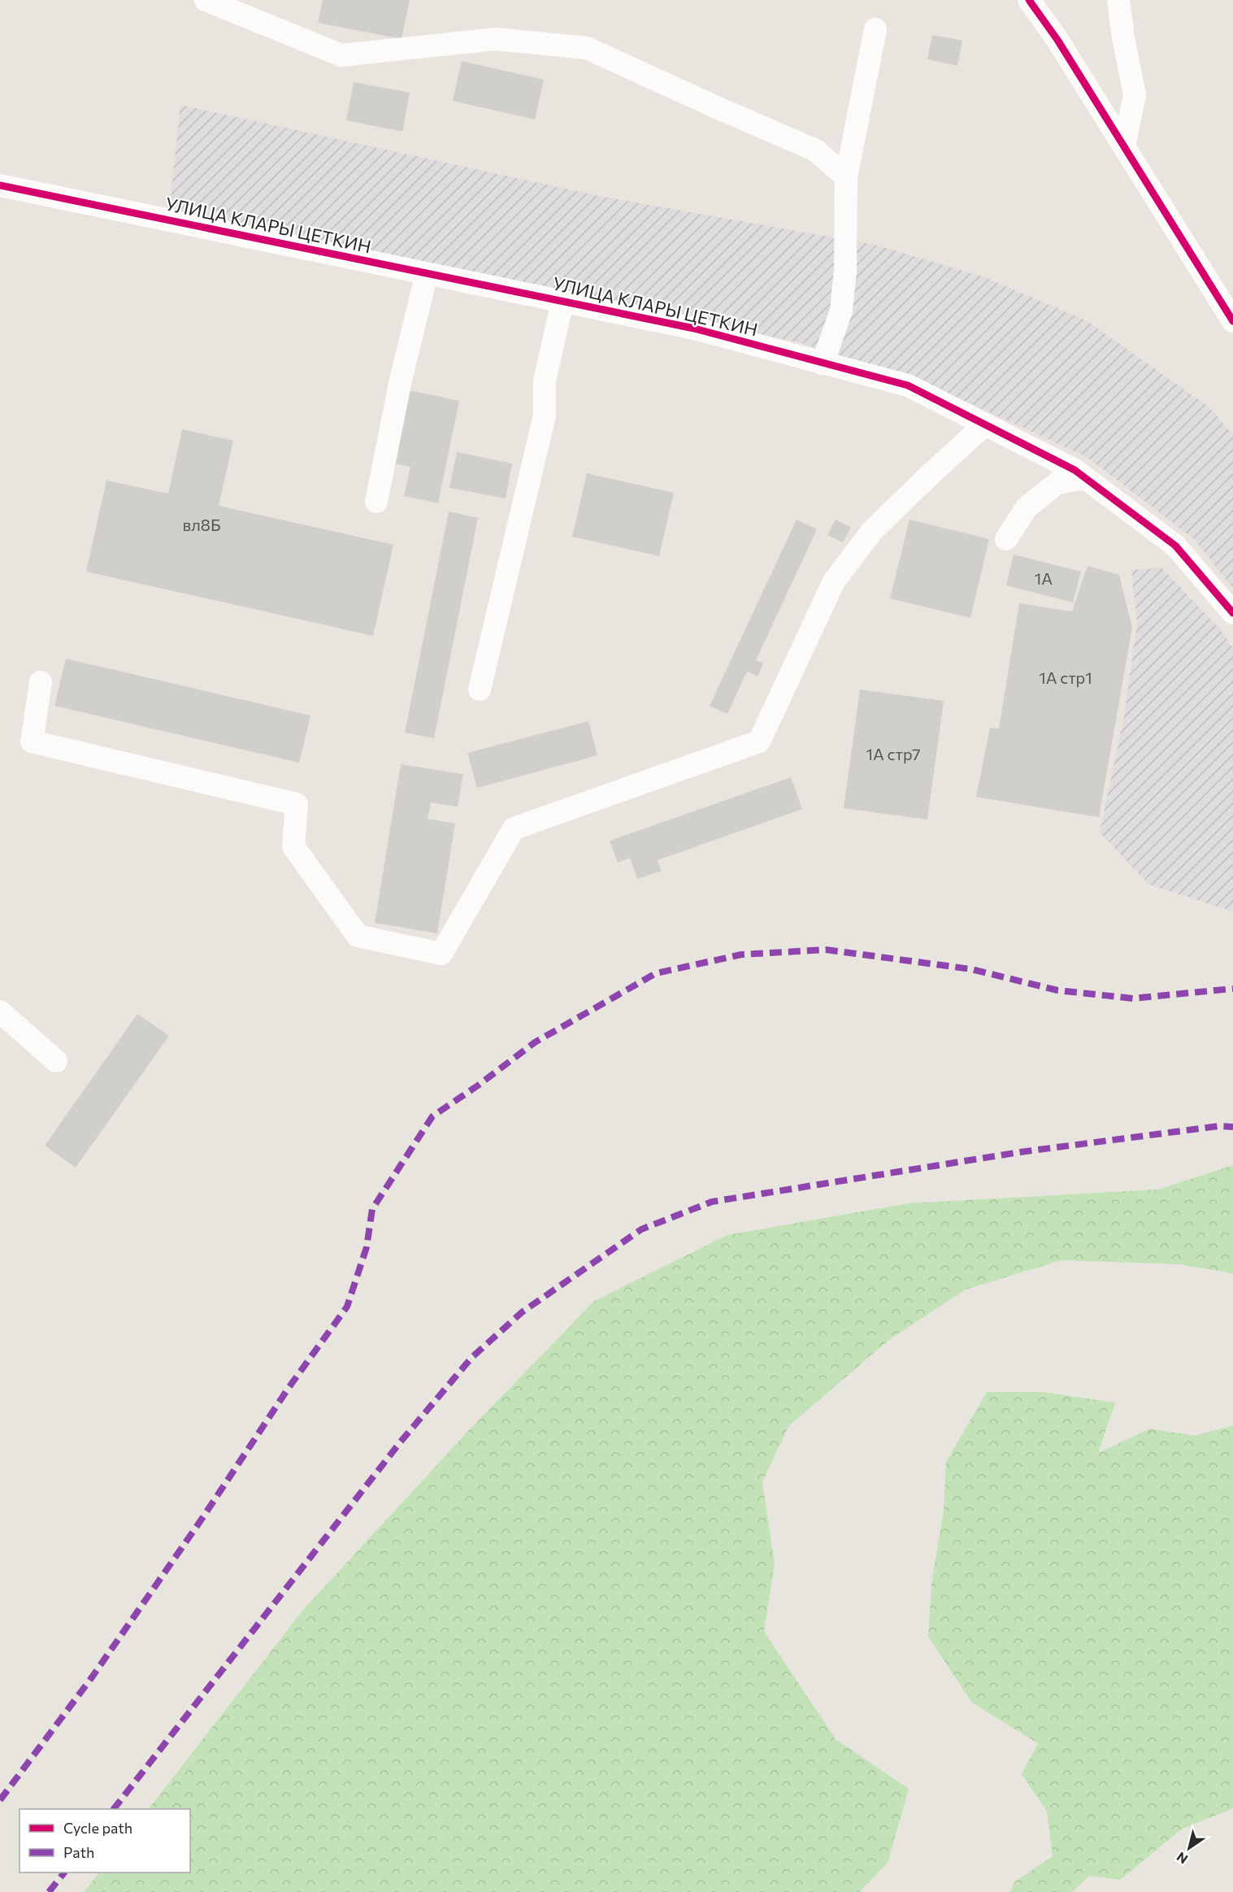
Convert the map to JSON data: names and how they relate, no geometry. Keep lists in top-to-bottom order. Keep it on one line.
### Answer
{"streets":{"street":["УЛИЦА КЛАРЫ ЦЕТКИН"]},"house_numbers":["вл8Б","1А","1А стр1","1А стр7"],"legend":["Cycle path","Path"],"north":"bottom left"}
